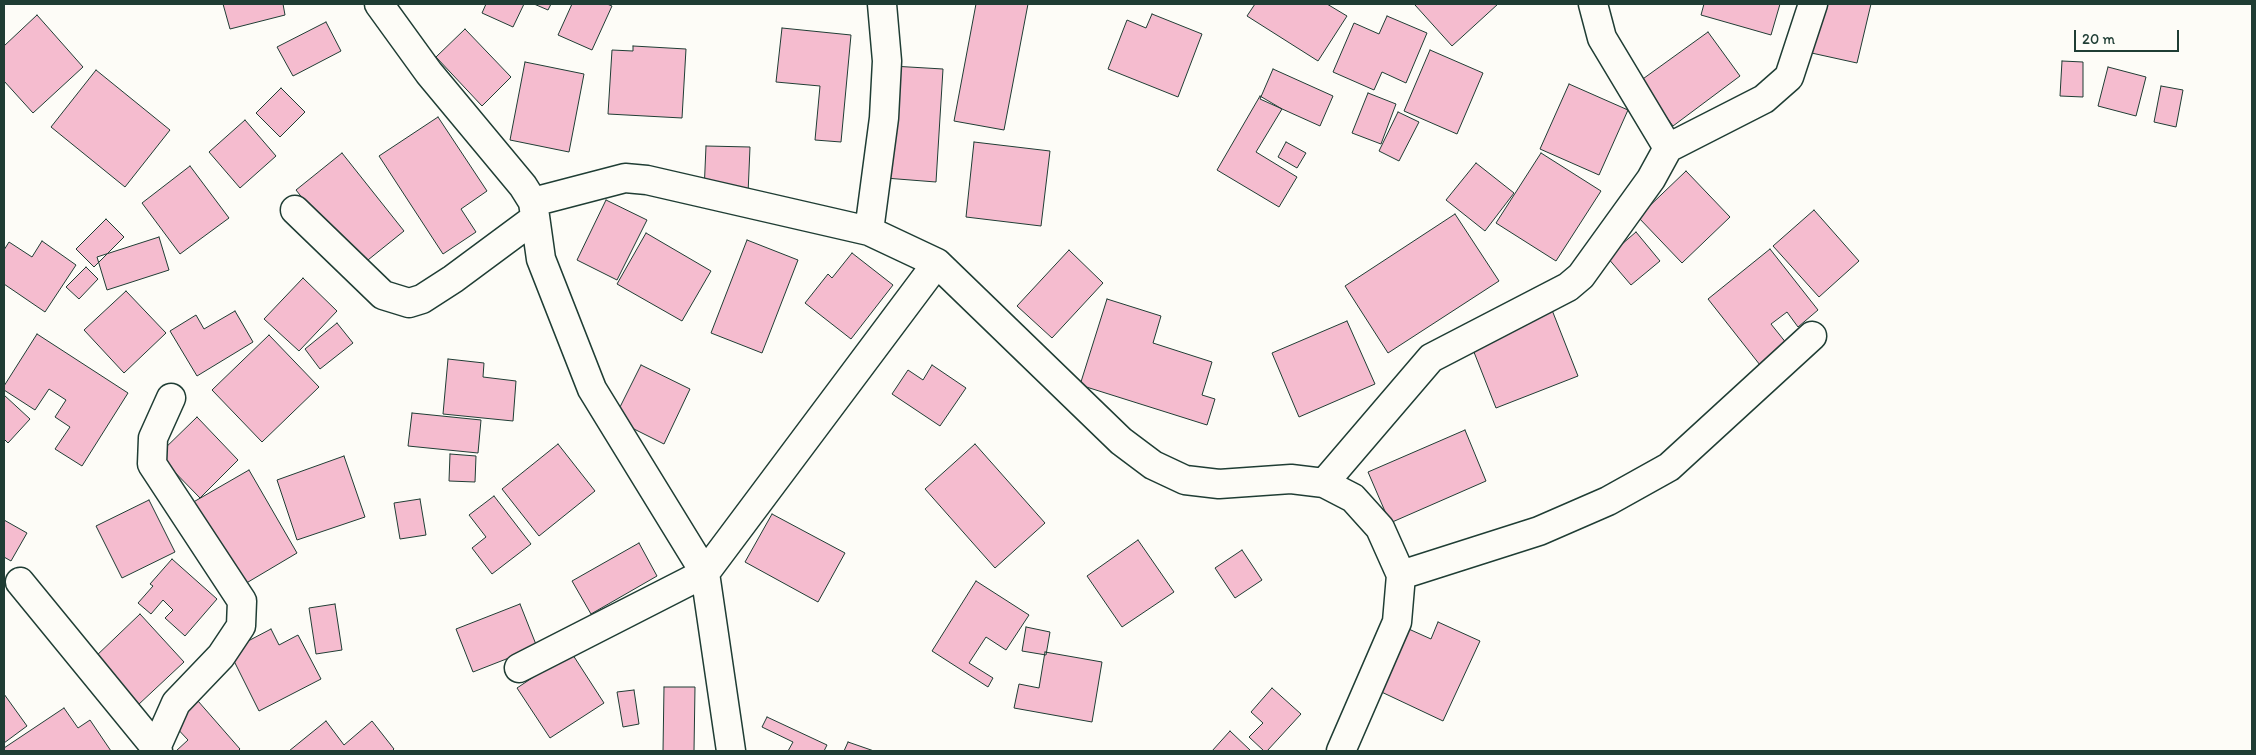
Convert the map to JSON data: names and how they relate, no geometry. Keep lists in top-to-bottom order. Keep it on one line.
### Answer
{"scale_bar":"20 m"}
